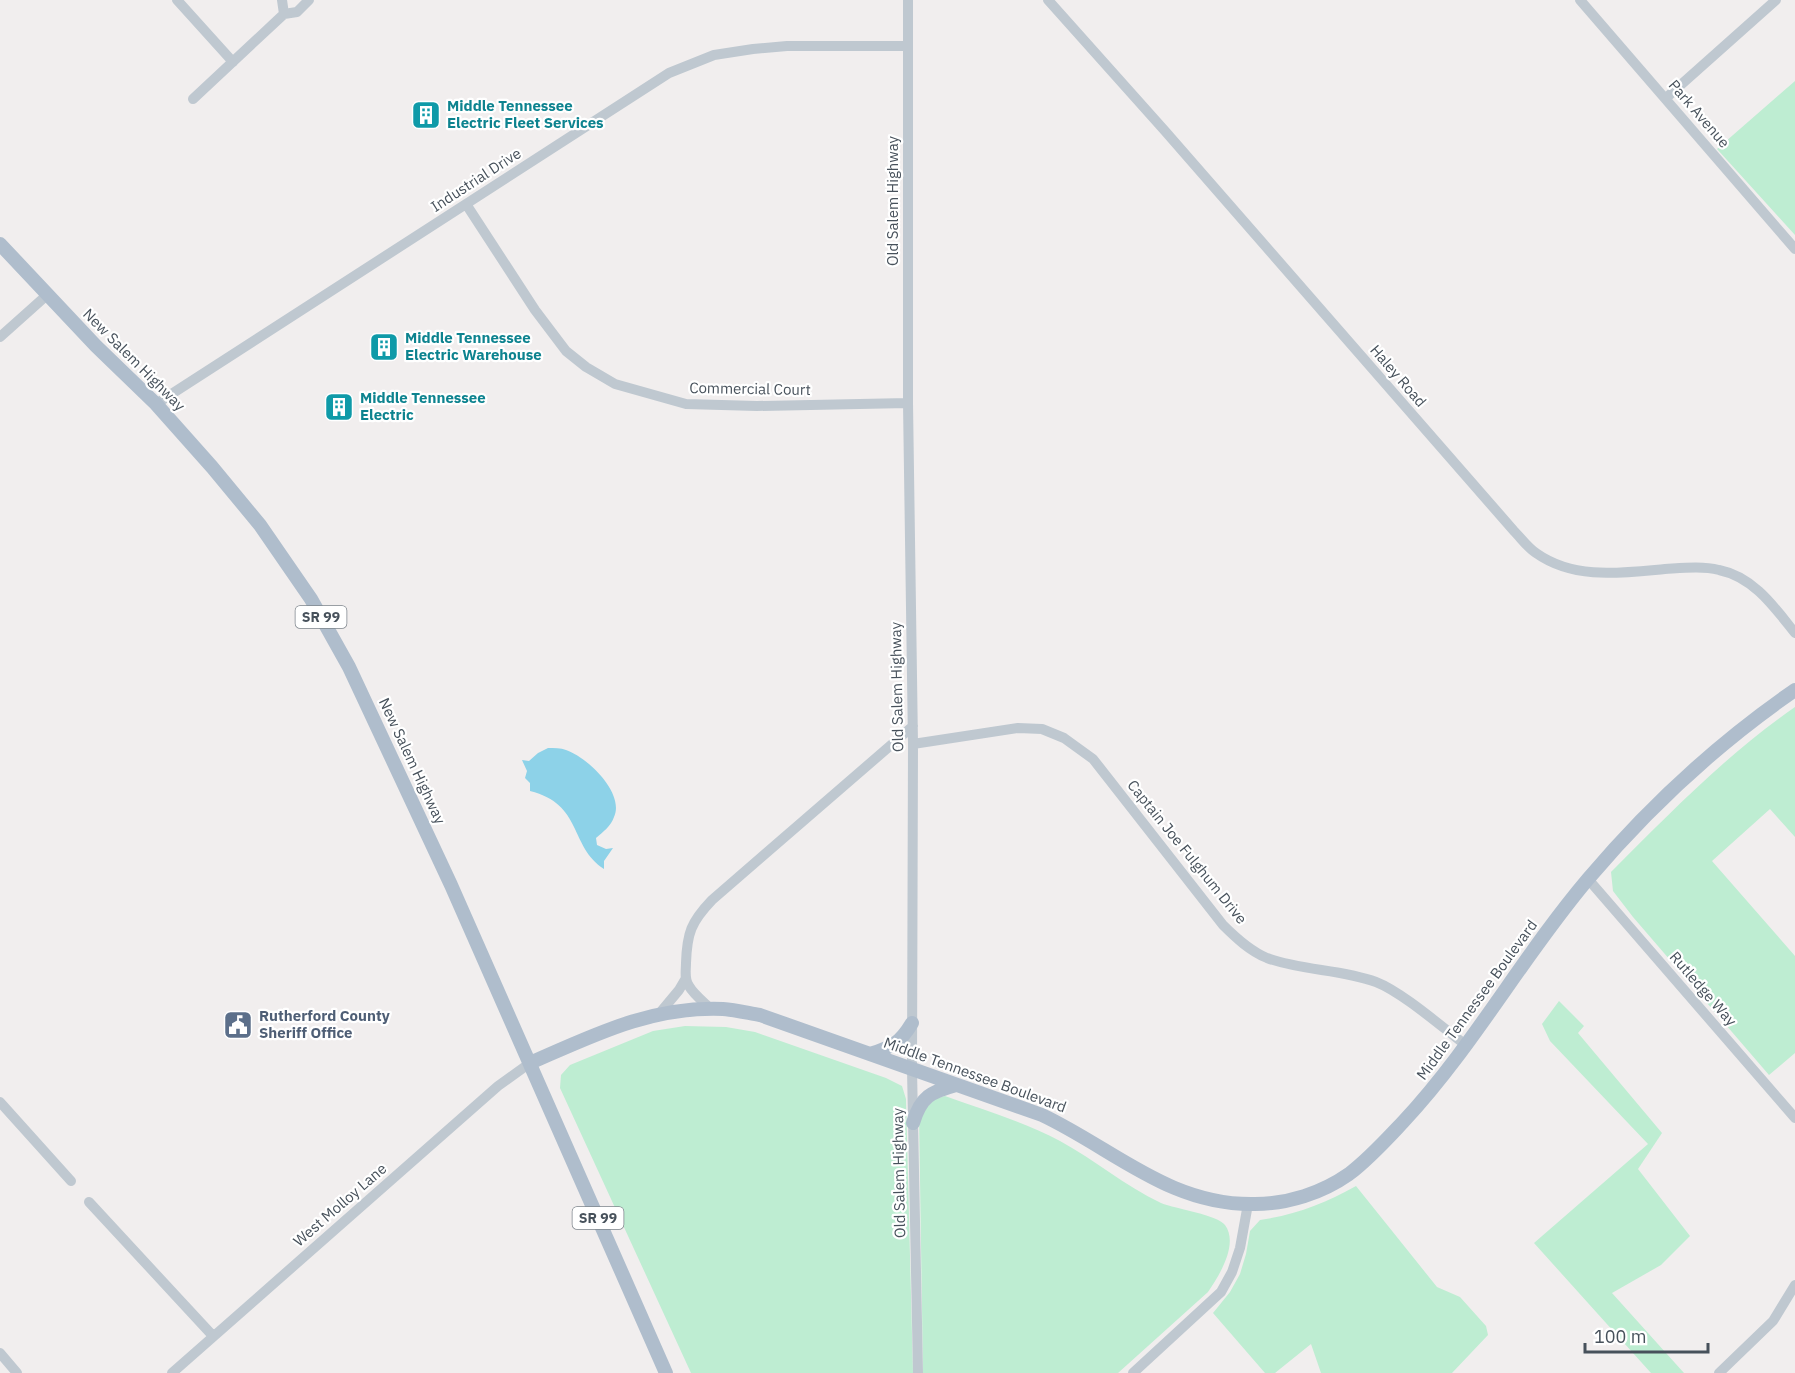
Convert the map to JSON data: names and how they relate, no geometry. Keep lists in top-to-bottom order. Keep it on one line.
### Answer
{"streets":{"main road":["New Salem Highway","SR 99","Middle Tennessee Boulevard"],"street":["Park Avenue","Industrial Drive","Old Salem Highway","Haley Road","Commercial Court","Captain Joe Fulghum Drive","Rutledge Way","West Molloy Lane"]},"crossings":[["Industrial Drive","Old Salem Highway"],["Industrial Drive","New Salem Highway"],["Industrial Drive","Commercial Court"],["Old Salem Highway","Commercial Court"],["Old Salem Highway","Captain Joe Fulghum Drive"],["Old Salem Highway","Middle Tennessee Boulevard"],["New Salem Highway","Middle Tennessee Boulevard"],["New Salem Highway","West Molloy Lane"],["Captain Joe Fulghum Drive","Middle Tennessee Boulevard"],["Rutledge Way","Middle Tennessee Boulevard"],["Middle Tennessee Boulevard","West Molloy Lane"]],"places":{"building":["Middle Tennessee Electric Fleet Services","Middle Tennessee Electric Warehouse","Middle Tennessee Electric"],"public building":["Rutherford County Sheriff Office"]},"scale_bar":"100 m"}
